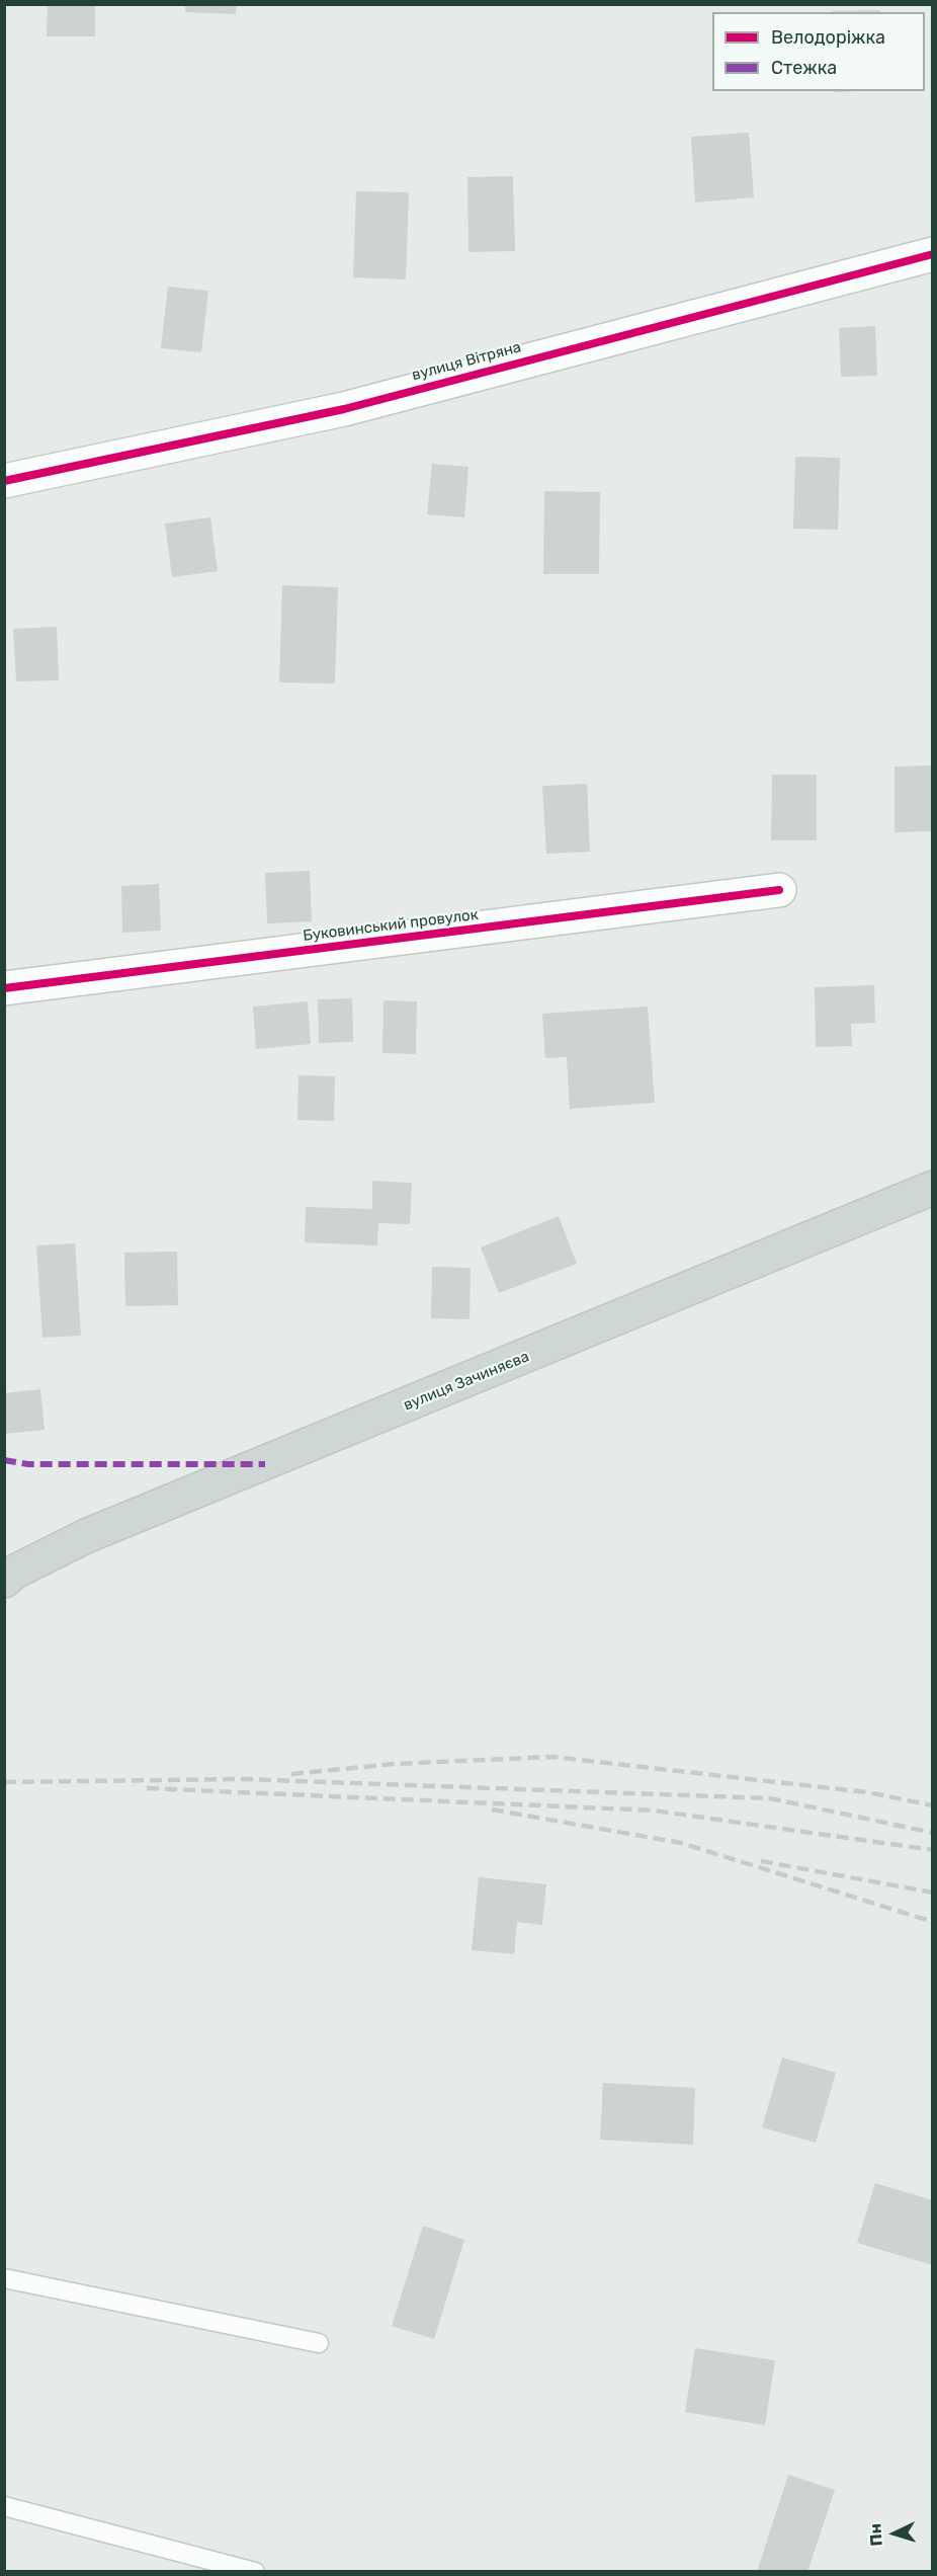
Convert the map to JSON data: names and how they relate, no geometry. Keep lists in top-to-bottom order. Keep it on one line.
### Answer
{"streets":{"main road":["вулиця Зачиняєва"],"street":["вулиця Вітряна","Буковинський провулок"]},"legend":["Велодоріжка","Стежка"],"north":"left"}
